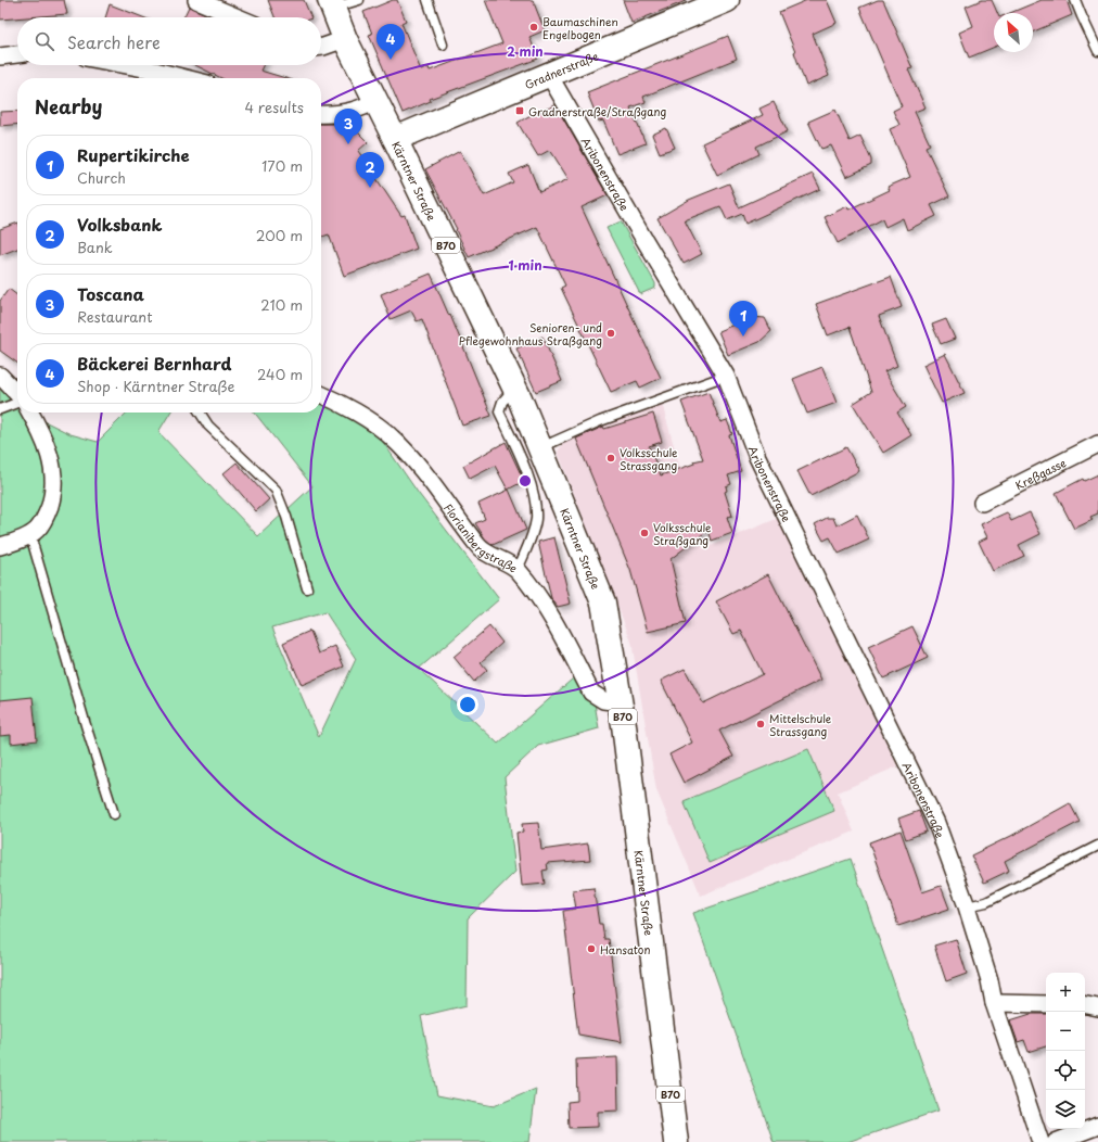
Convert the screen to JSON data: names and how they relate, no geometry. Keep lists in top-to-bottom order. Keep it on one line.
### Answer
{"streets":{"main road":["Gradnerstraße","Kärntner Straße","B70"],"street":["Aribonenstraße","Kreßgasse","Florianibergstraße"]},"crossings":[["Gradnerstraße","Aribonenstraße"],["Gradnerstraße","Kärntner Straße"],["Kärntner Straße","Florianibergstraße"]],"places":{"other":["Baumaschinen Engelbogen","Senioren- und Pflegewohnhaus Straßgang","Volksschule Strassgang","Volksschule Straßgang","Mittelschule Strassgang","Hansaton"],"transit":["Gradnerstraße/Straßgang"]},"north":"top left","page":{"search":"Search here","pins":["4","3","2","1"],"heading":["Nearby","4 results"],"list":[{"mark":"1","name":"Rupertikirche","note":"Church","value":"170 m"},{"mark":"2","name":"Volksbank","note":"Bank","value":"200 m"},{"mark":"3","name":"Toscana","note":"Restaurant","value":"210 m"},{"mark":"4","name":"Bäckerei Bernhard","note":"Shop · Kärntner Straße","value":"240 m"}],"map_buttons":["+","−"]},"rings":["2 min","1 min"]}
